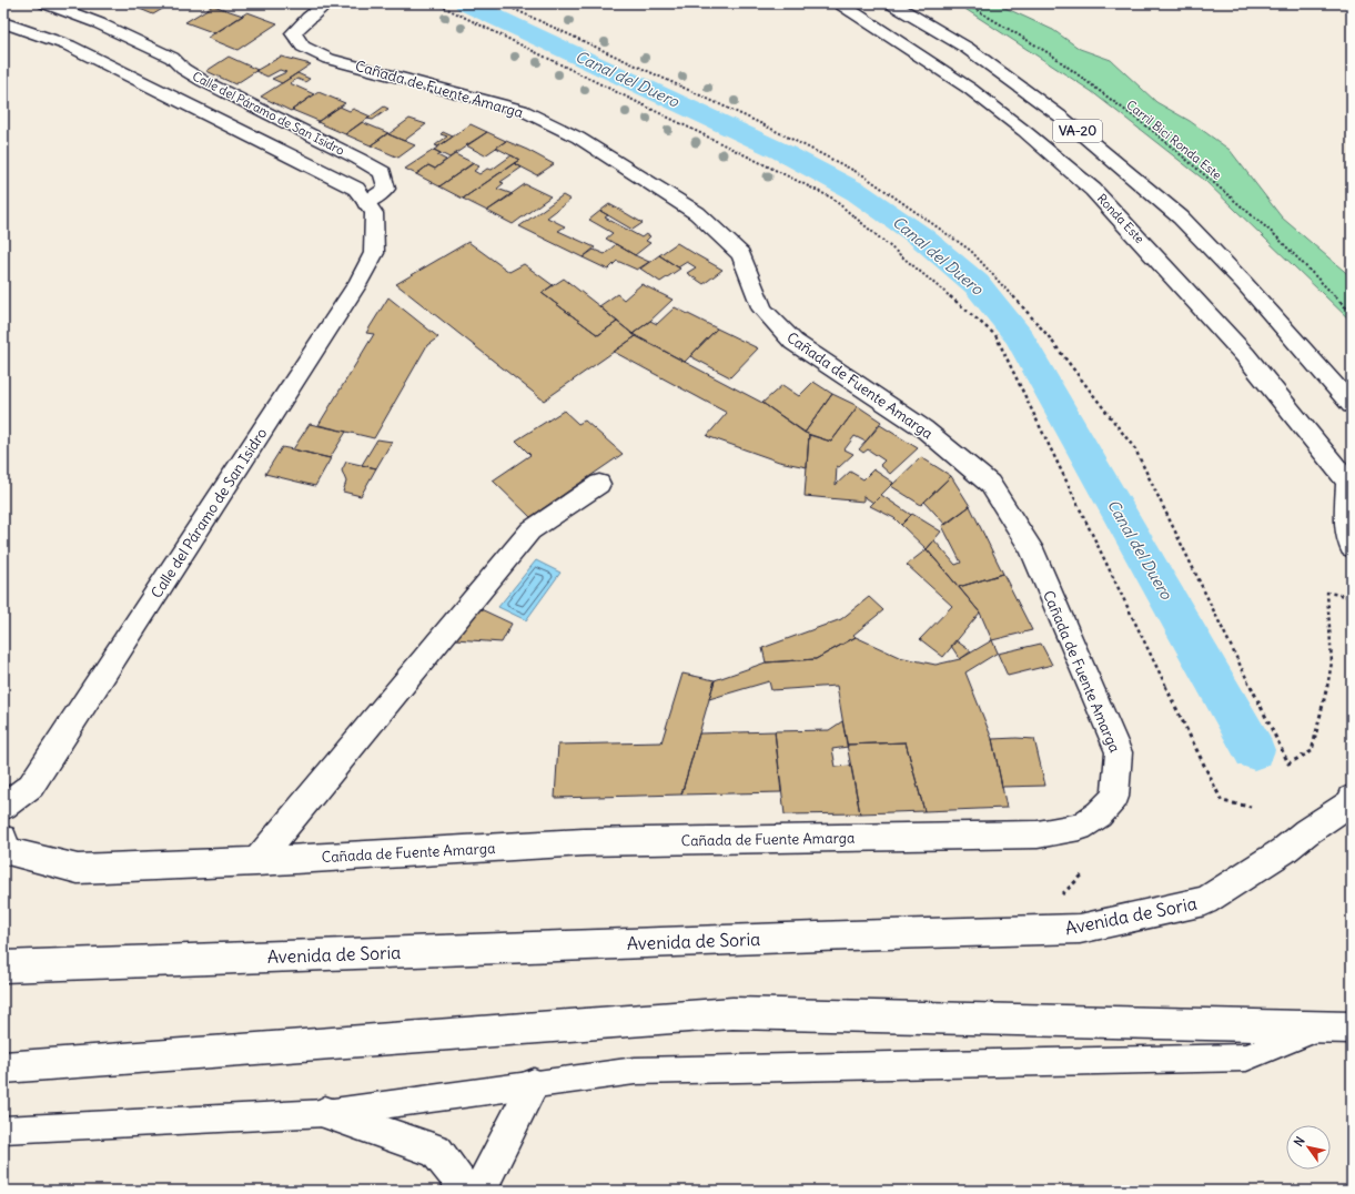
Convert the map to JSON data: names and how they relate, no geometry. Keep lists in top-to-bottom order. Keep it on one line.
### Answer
{"streets":{"main road":["Cañada de Fuente Amarga","Calle del Páramo de San Isidro","VA-20","Ronda Este","Avenida de Soria"],"path":["Carril Bici Ronda Este"]},"water":["Canal del Duero"],"north":"top left"}
